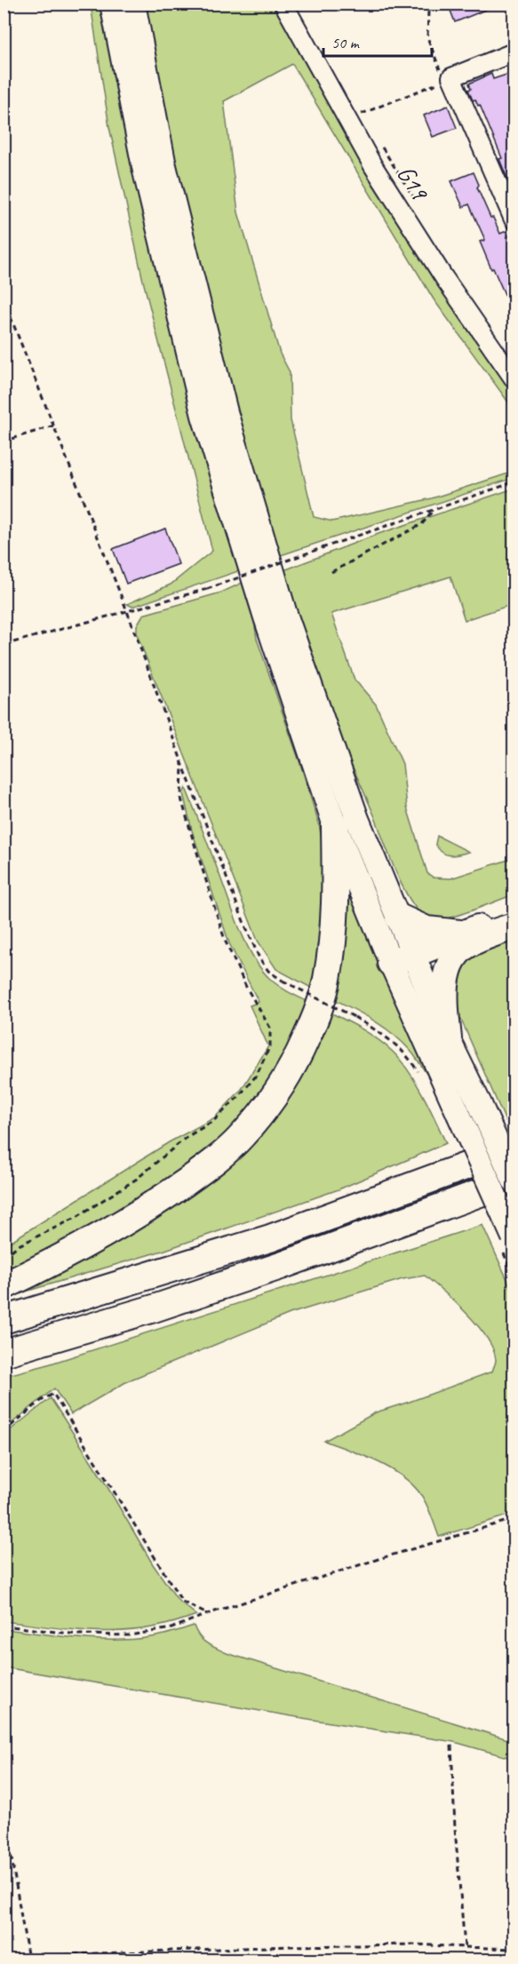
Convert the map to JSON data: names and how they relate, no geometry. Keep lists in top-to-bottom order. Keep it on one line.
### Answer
{"streets":{"street":["G19"]},"scale_bar":"50 m"}
